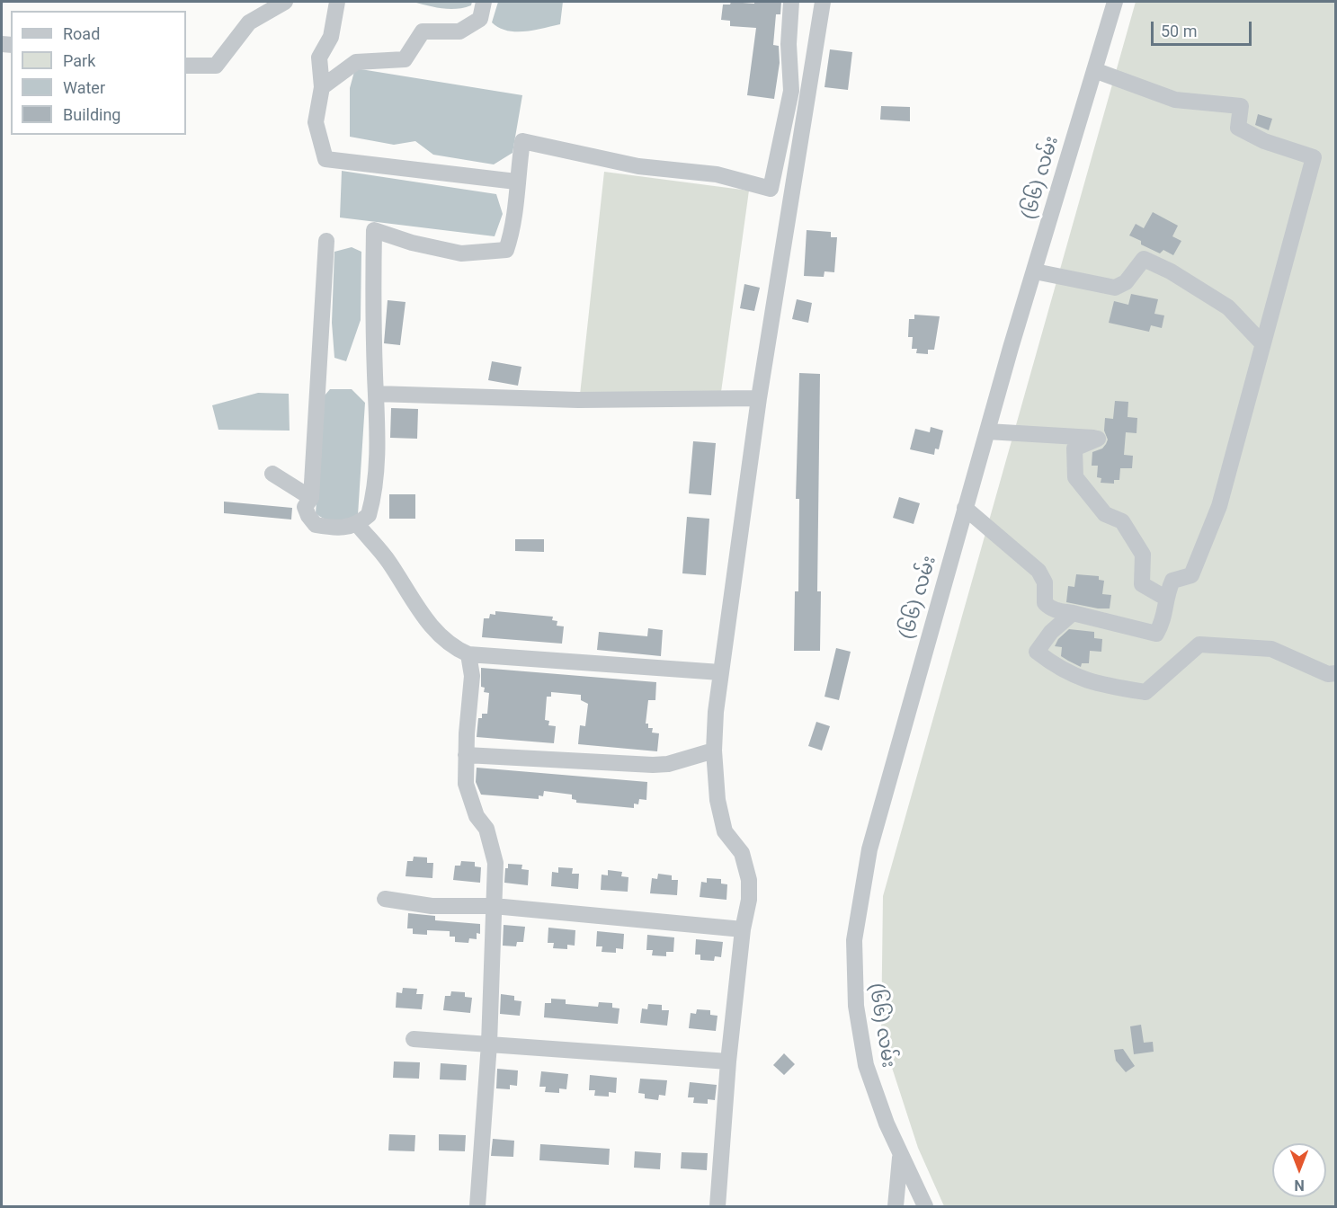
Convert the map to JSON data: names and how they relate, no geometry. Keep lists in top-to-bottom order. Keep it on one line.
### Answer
{"streets":{"street":["(၆၆) လမ်း"]},"legend":["Road","Park","Water","Building"],"scale_bar":"50 m","north":"bottom"}
